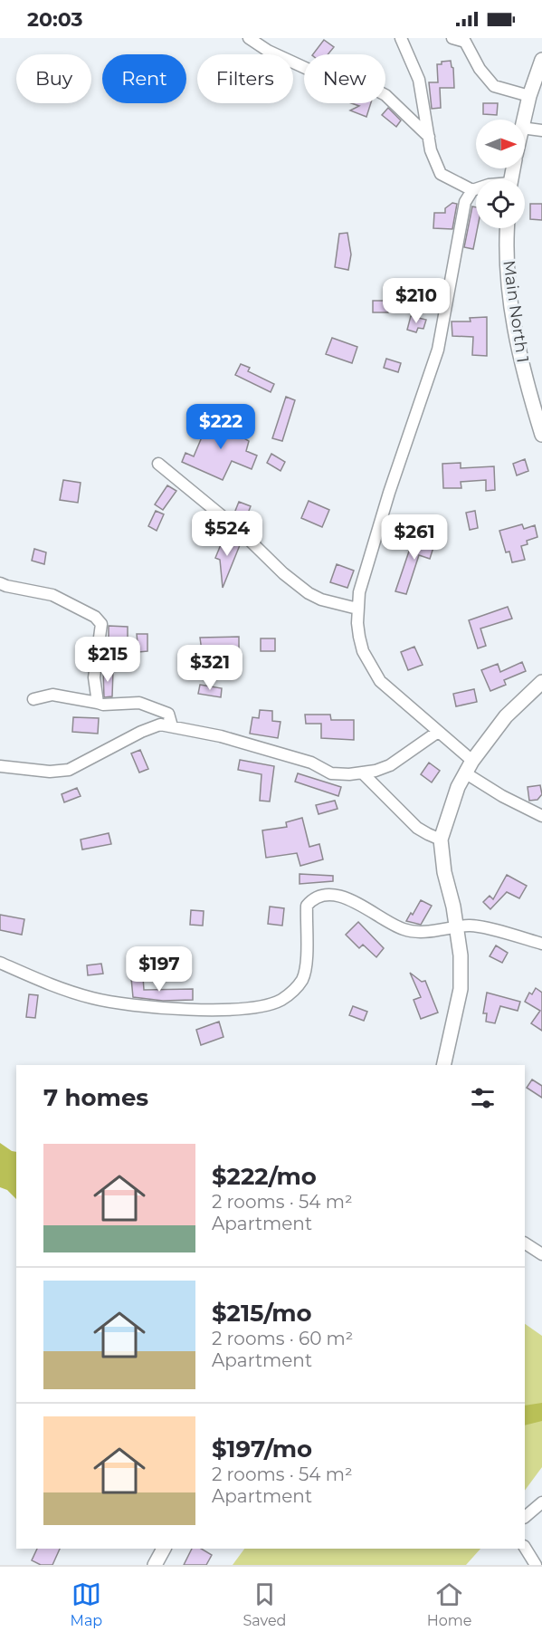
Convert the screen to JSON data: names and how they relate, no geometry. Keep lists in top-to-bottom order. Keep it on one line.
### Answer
{"streets":{"main road":["Main North 1"]},"north":"right","page":{"status":"20:03","chip":["Buy","Rent","Filters","New"],"price":["$210","$222","$524","$261","$215","$321","$197"],"heading":"7 homes","list":[{"name":"$222/mo","note":"2 rooms · 54 m² · Apartment"},{"name":"$215/mo","note":"2 rooms · 60 m² · Apartment"},{"name":"$197/mo","note":"2 rooms · 54 m² · Apartment"}],"tabs":["Map","Saved","Home"]}}
